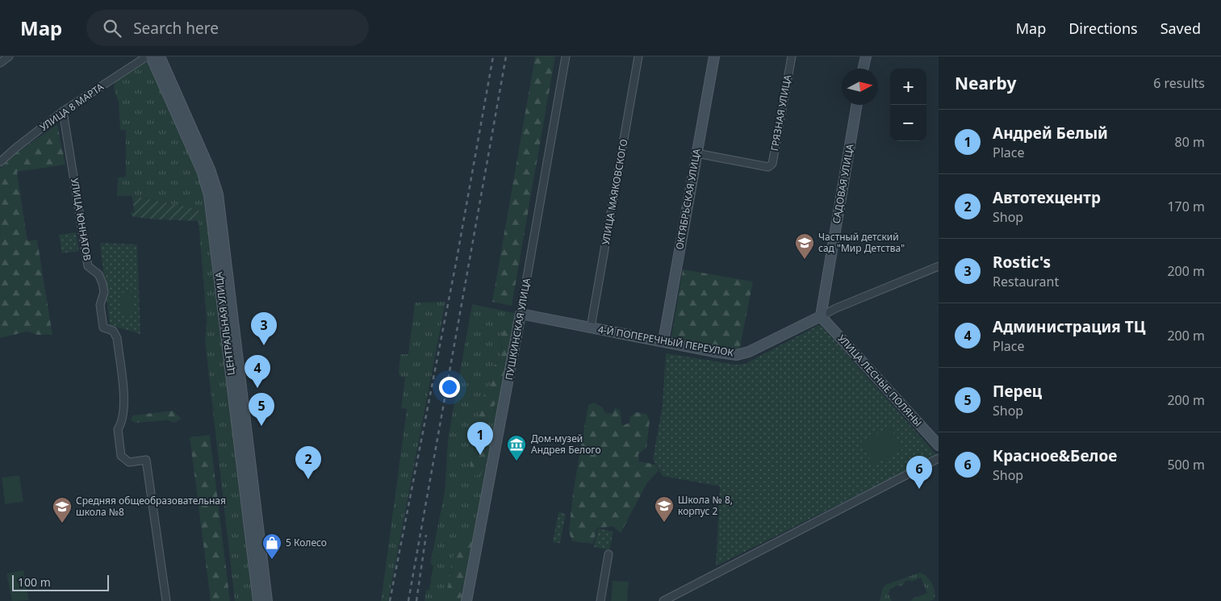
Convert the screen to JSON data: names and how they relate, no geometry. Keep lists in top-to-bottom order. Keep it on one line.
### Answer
{"streets":{"street":["УЛИЦА 8 МАРТА","ГРЯЗНАЯ УЛИЦА","САДОВАЯ УЛИЦА","УЛИЦА МАЯКОВСКОГО","ОКТЯБРЬСКАЯ УЛИЦА","УЛИЦА ЮННАТОВ","ЦЕНТРАЛЬНАЯ УЛИЦА","ПУШКИНСКАЯ УЛИЦА","4-Й ПОПЕРЕЧНЫЙ ПЕРЕУЛОК","УЛИЦА ЛЕСНЫЕ ПОЛЯНЫ"]},"crossings":[["УЛИЦА 8 МАРТА","УЛИЦА ЮННАТОВ"],["ГРЯЗНАЯ УЛИЦА","ОКТЯБРЬСКАЯ УЛИЦА"],["САДОВАЯ УЛИЦА","4-Й ПОПЕРЕЧНЫЙ ПЕРЕУЛОК"],["САДОВАЯ УЛИЦА","УЛИЦА ЛЕСНЫЕ ПОЛЯНЫ"],["УЛИЦА МАЯКОВСКОГО","4-Й ПОПЕРЕЧНЫЙ ПЕРЕУЛОК"],["ОКТЯБРЬСКАЯ УЛИЦА","4-Й ПОПЕРЕЧНЫЙ ПЕРЕУЛОК"],["ПУШКИНСКАЯ УЛИЦА","4-Й ПОПЕРЕЧНЫЙ ПЕРЕУЛОК"],["4-Й ПОПЕРЕЧНЫЙ ПЕРЕУЛОК","УЛИЦА ЛЕСНЫЕ ПОЛЯНЫ"]],"places":{"school or university":["Частный детский сад \"Мир Детства\"","Школа № 8, корпус 2","Средняя общеобразовательная школа №8"],"museum":["Дом-музей Андрея Белого"],"shop":["5 Колесо"]},"scale_bar":"100 m","north":"right","page":{"header":"Map","search":"Search here","nav":["Map","Directions","Saved"],"heading":["Nearby","6 results"],"map_buttons":["+","−"],"list":[{"mark":"1","name":"Андрей Белый","note":"Place","value":"80 m"},{"mark":"2","name":"Автотехцентр","note":"Shop","value":"170 m"},{"mark":"3","name":"Rostic's","note":"Restaurant","value":"200 m"},{"mark":"4","name":"Администрация ТЦ","note":"Place","value":"200 m"},{"mark":"5","name":"Перец","note":"Shop","value":"200 m"},{"mark":"6","name":"Красное&Белое","note":"Shop","value":"500 m"}],"pins":["3","4","5","1","2","6"],"scale":"100 m"}}
